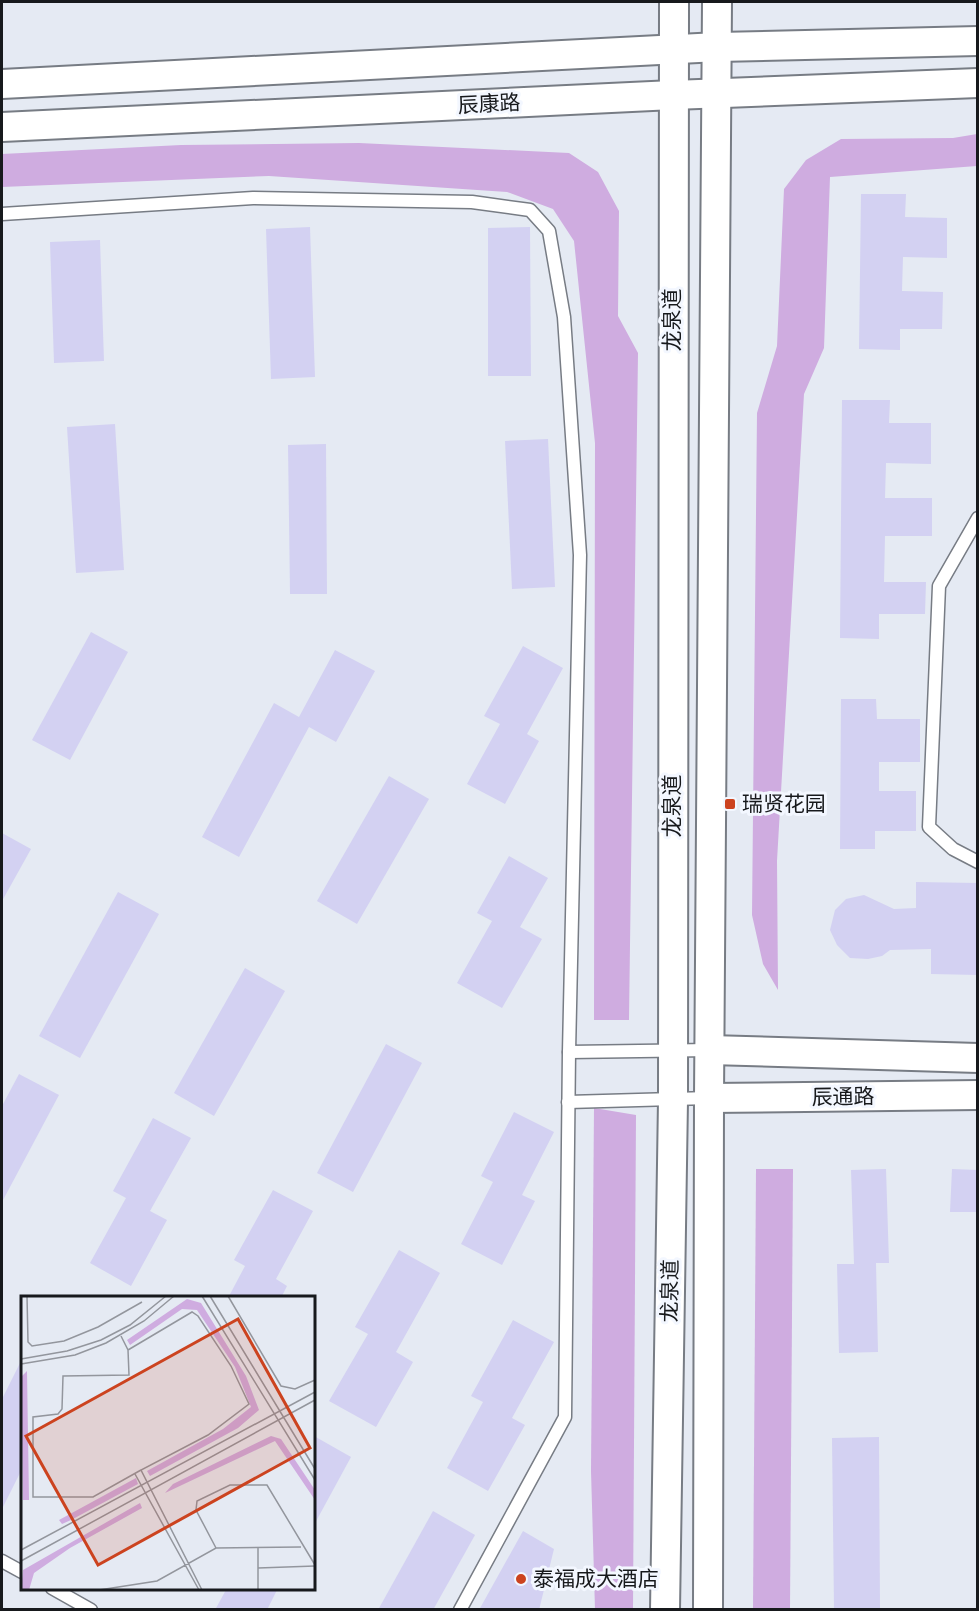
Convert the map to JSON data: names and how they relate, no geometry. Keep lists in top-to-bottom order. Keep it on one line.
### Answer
{"streets":{"street":["辰康路","龙泉道","辰通路"]},"crossings":[["辰康路","龙泉道"],["龙泉道","辰通路"]],"places":{"transit":["瑞贤花园"],"other":["泰福成大酒店"]}}
